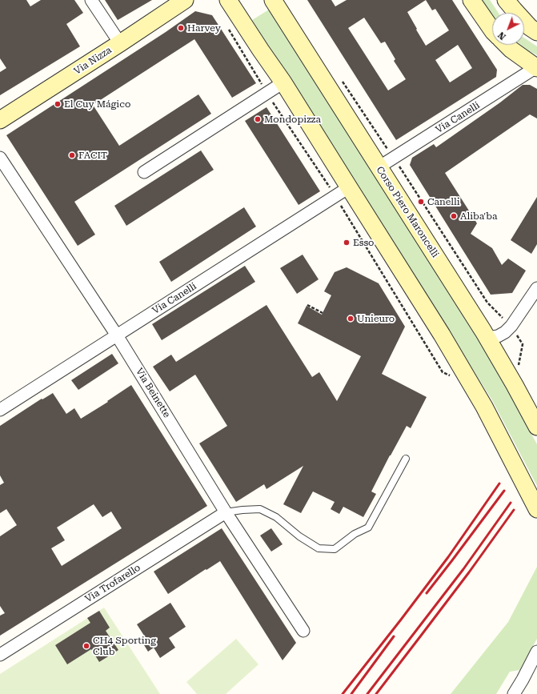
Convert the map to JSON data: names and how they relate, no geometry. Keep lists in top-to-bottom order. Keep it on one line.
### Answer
{"streets":{"main road":["Via Nizza","Corso Piero Maroncelli"],"street":["Via Canelli","Via Beinette","Via Trofarello"]},"crossings":[["Via Canelli","Corso Piero Maroncelli"],["Via Canelli","Via Beinette"],["Via Beinette","Via Trofarello"]],"places":["Harvey","El Cuy Mágico","Mondopizza","FACIT","Canelli","Aliba'ba","Esso","Unieuro","CH4 Sporting Club"],"north":"bottom left"}
